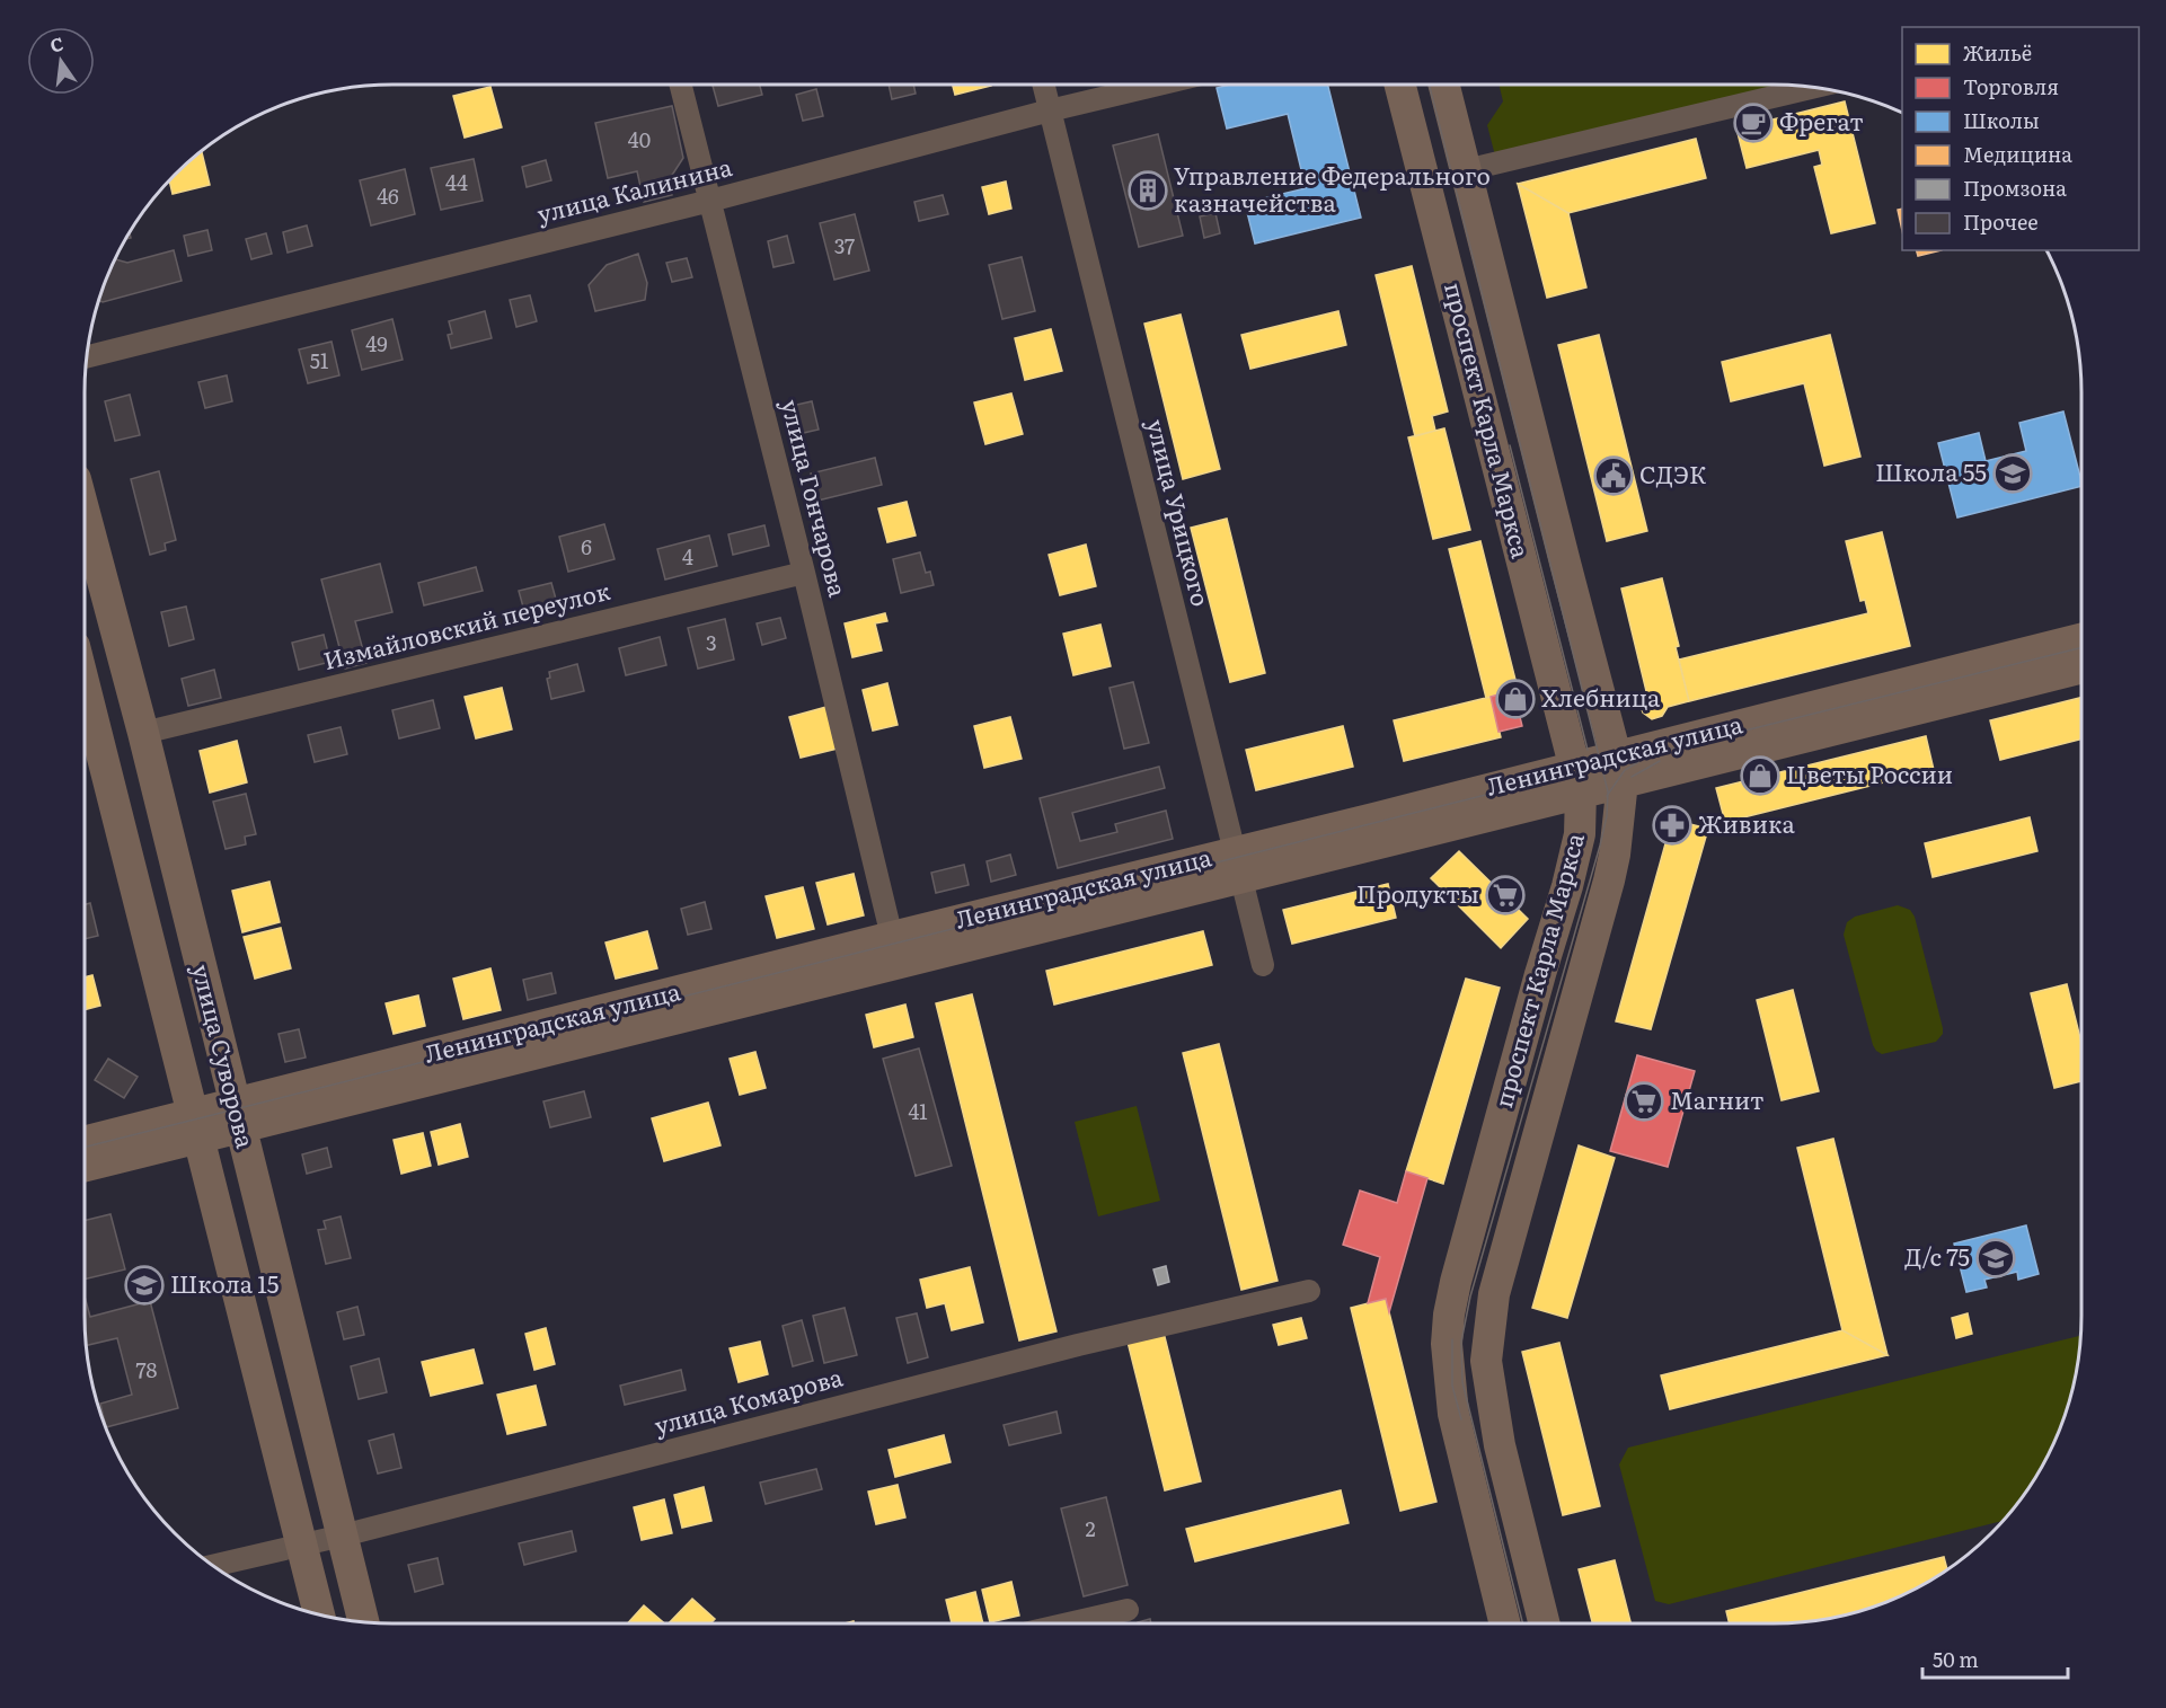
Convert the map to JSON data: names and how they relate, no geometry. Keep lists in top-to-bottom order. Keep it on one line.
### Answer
{"streets":{"main road":["проспект Карла Маркса","Ленинградская улица","улица Суворова"],"street":["улица Калинина","улица Гончарова","улица Урицкого","Измайловский переулок","улица Комарова"]},"crossings":[["улица Калинина","улица Гончарова"],["улица Калинина","улица Урицкого"],["проспект Карла Маркса","Ленинградская улица"],["улица Гончарова","Измайловский переулок"],["улица Гончарова","Ленинградская улица"],["улица Урицкого","Ленинградская улица"],["Измайловский переулок","улица Суворова"],["Ленинградская улица","улица Суворова"],["улица Суворова","улица Комарова"]],"places":{"cafe":["Фрегат"],"building":["Управление Федерального казначейства"],"school or university":["Школа 55","Д/с 75","Школа 15"],"public building":["СДЭК"],"shop":["Хлебница","Цветы России"],"pharmacy":["Живика"],"supermarket":["Продукты","Магнит"]},"house_numbers":["40","44","46","37","49","51","6","4","3","41","78","2"],"legend":["Жильё","Торговля","Школы","Медицина","Промзона","Прочее"],"scale_bar":"50 m","north":"top"}
